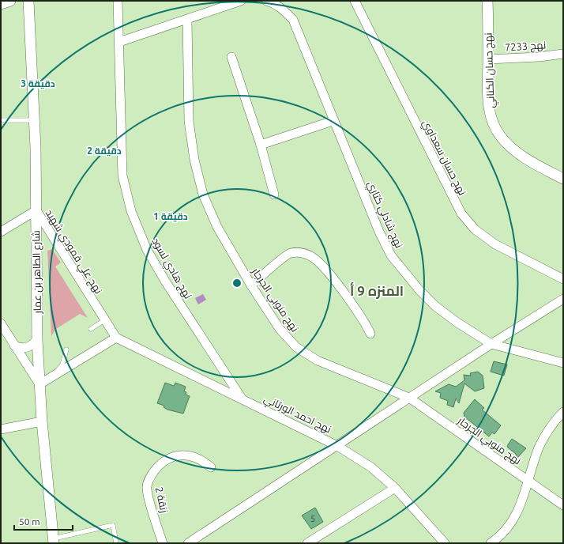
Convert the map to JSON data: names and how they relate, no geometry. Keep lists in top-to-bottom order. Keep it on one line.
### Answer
{"streets":{"street":["نهج 7233","نهج حسان الكناني","نهج حسان سعداوي","نهج شادلي كتاري","نهج علي قمودي شهيد","نهج هادي لسود","شارع الطاهر بن عمار","نهج منوبي الجرجار","نهج احمد الورتاني","زنقة 2"]},"crossings":[["نهج 7233","نهج حسان الكناني"],["نهج علي قمودي شهيد","شارع الطاهر بن عمار"],["نهج علي قمودي شهيد","نهج احمد الورتاني"],["نهج هادي لسود","نهج احمد الورتاني"]],"districts":["المنزه 9 أ"],"house_numbers":["5"],"scale_bar":"50 m","rings":["3 دقيقة","2 دقيقة","1 دقيقة"]}
